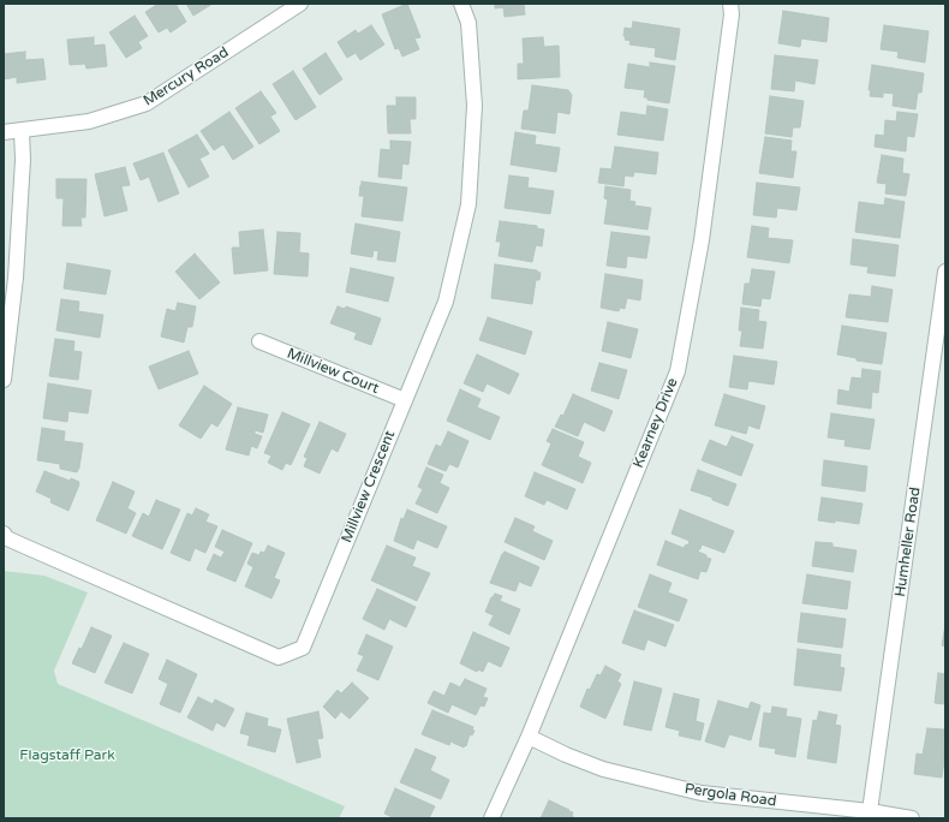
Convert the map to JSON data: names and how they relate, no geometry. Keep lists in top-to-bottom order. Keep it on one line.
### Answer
{"streets":{"street":["Mercury Road","Millview Court","Kearney Drive","Millview Crescent","Humheller Road","Pergola Road"]},"crossings":[["Millview Court","Millview Crescent"],["Kearney Drive","Pergola Road"],["Humheller Road","Pergola Road"]],"parks":["Flagstaff Park"]}
